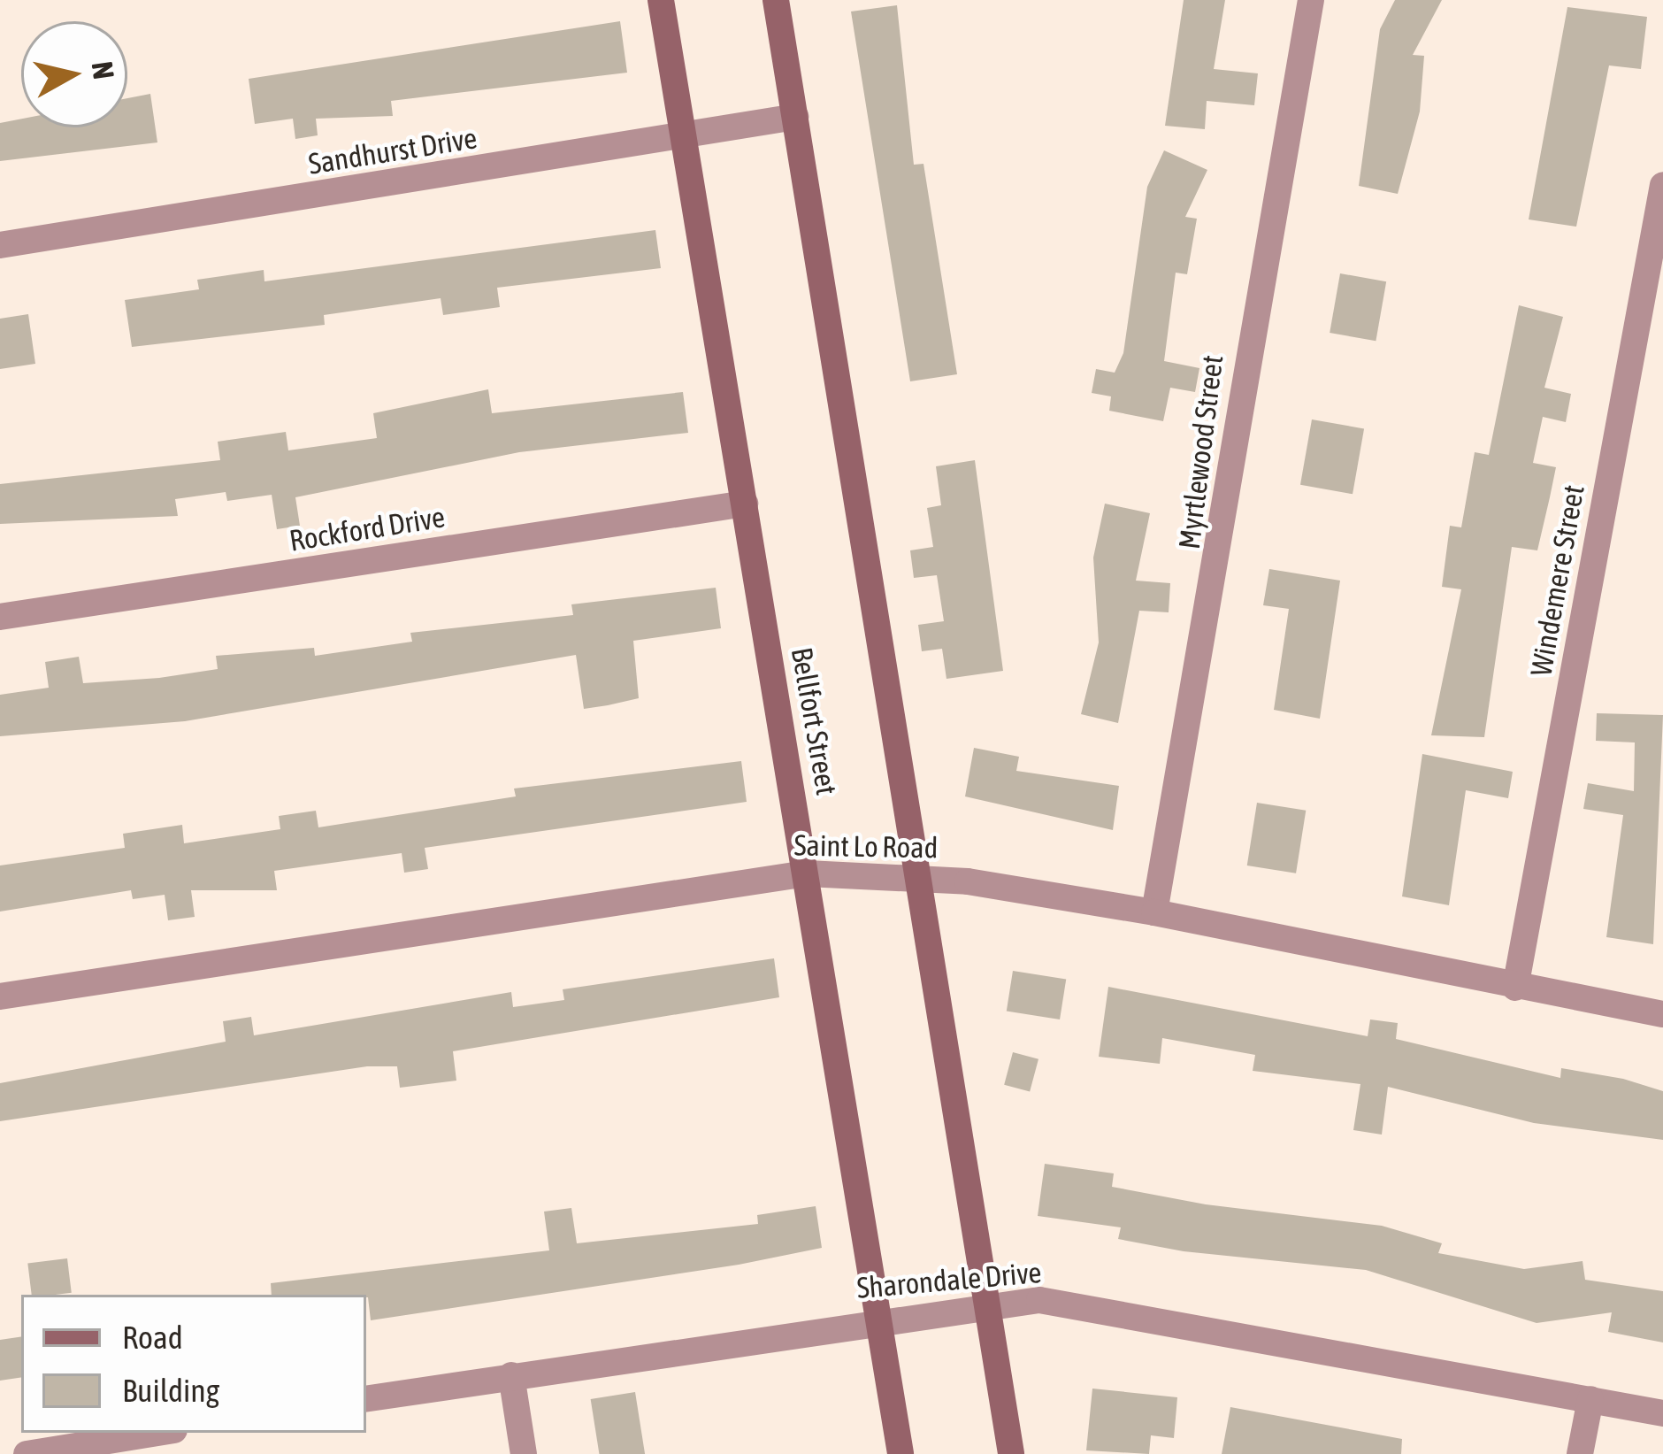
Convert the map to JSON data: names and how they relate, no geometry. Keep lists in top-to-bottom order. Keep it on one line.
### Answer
{"streets":{"main road":["Bellfort Street"],"street":["Sandhurst Drive","Myrtlewood Street","Rockford Drive","Windemere Street","Saint Lo Road","Sharondale Drive"]},"crossings":[["Sandhurst Drive","Bellfort Street"],["Myrtlewood Street","Saint Lo Road"],["Rockford Drive","Bellfort Street"],["Windemere Street","Saint Lo Road"],["Bellfort Street","Saint Lo Road"],["Bellfort Street","Sharondale Drive"]],"legend":["Road","Building"],"north":"right"}
